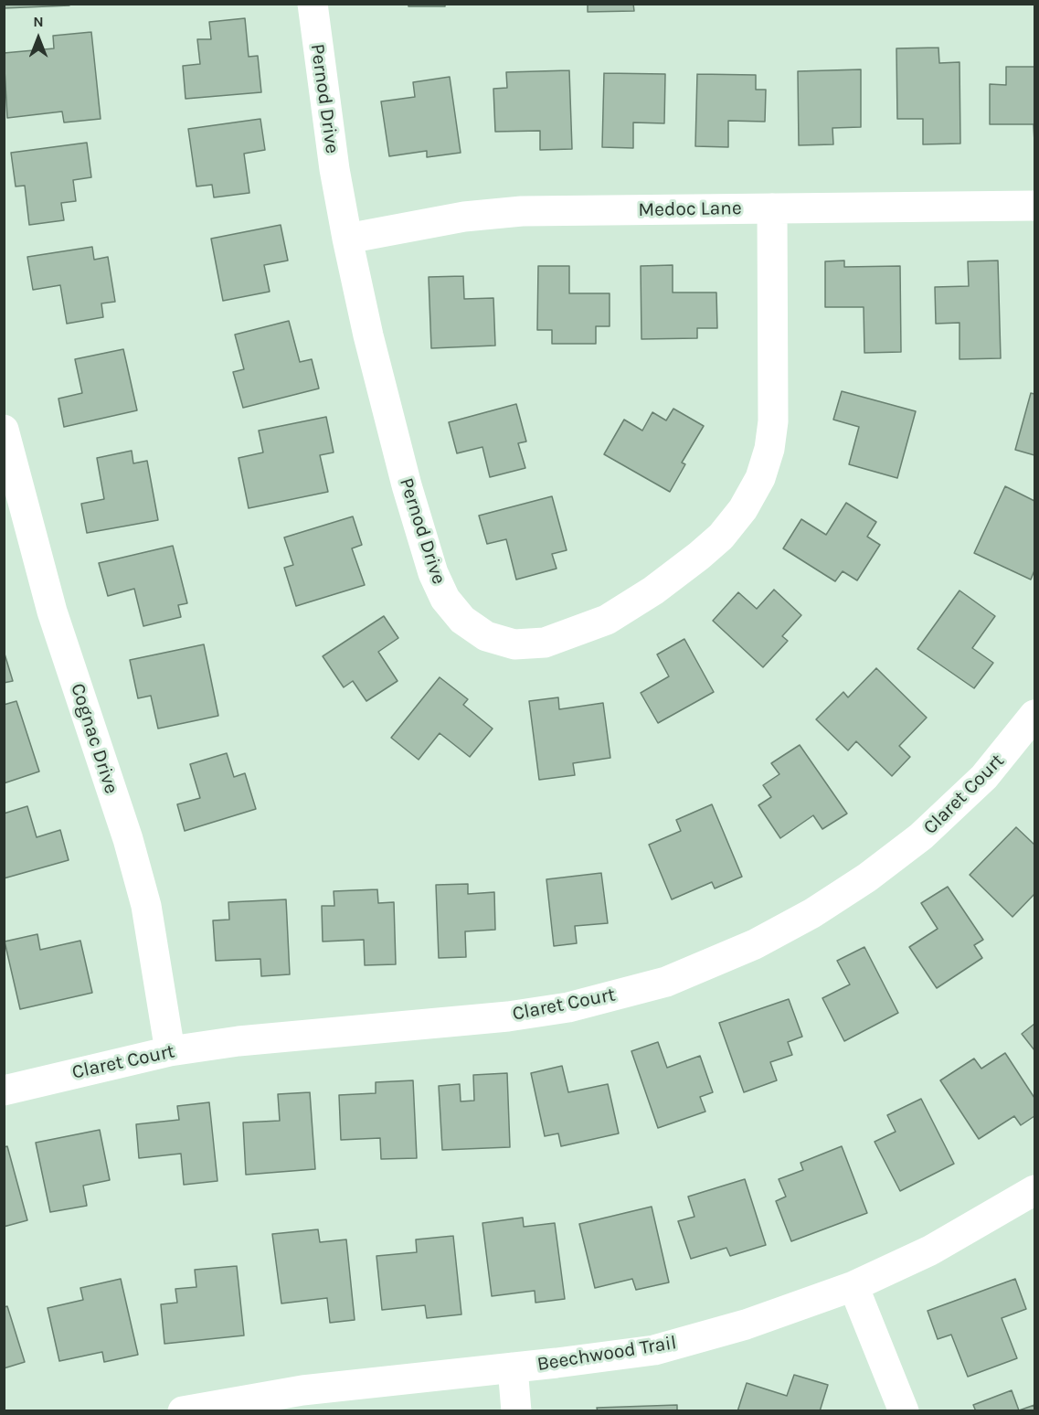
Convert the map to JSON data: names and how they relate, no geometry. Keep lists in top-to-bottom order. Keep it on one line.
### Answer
{"streets":{"street":["Pernod Drive","Medoc Lane","Cognac Drive","Claret Court","Beechwood Trail"]},"crossings":[["Pernod Drive","Medoc Lane"],["Cognac Drive","Claret Court"]],"north":"top"}
